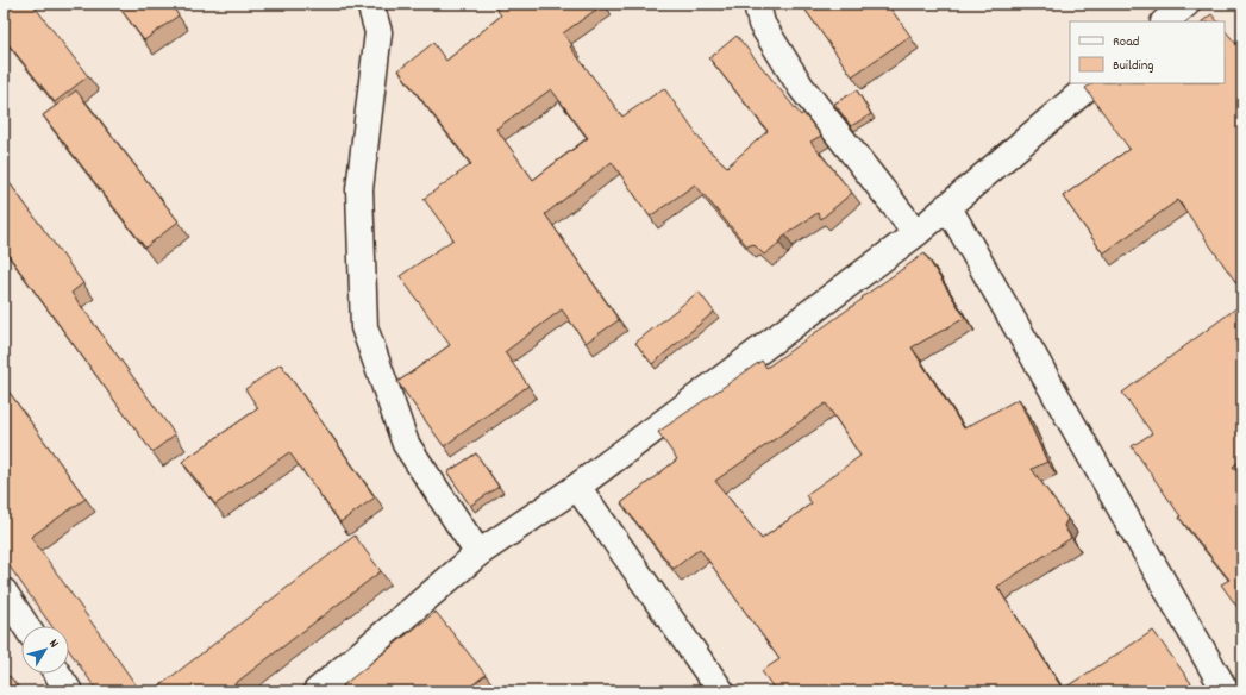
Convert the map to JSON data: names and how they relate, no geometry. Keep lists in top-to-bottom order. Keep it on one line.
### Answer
{"legend":["Road","Building"],"north":"top right"}
